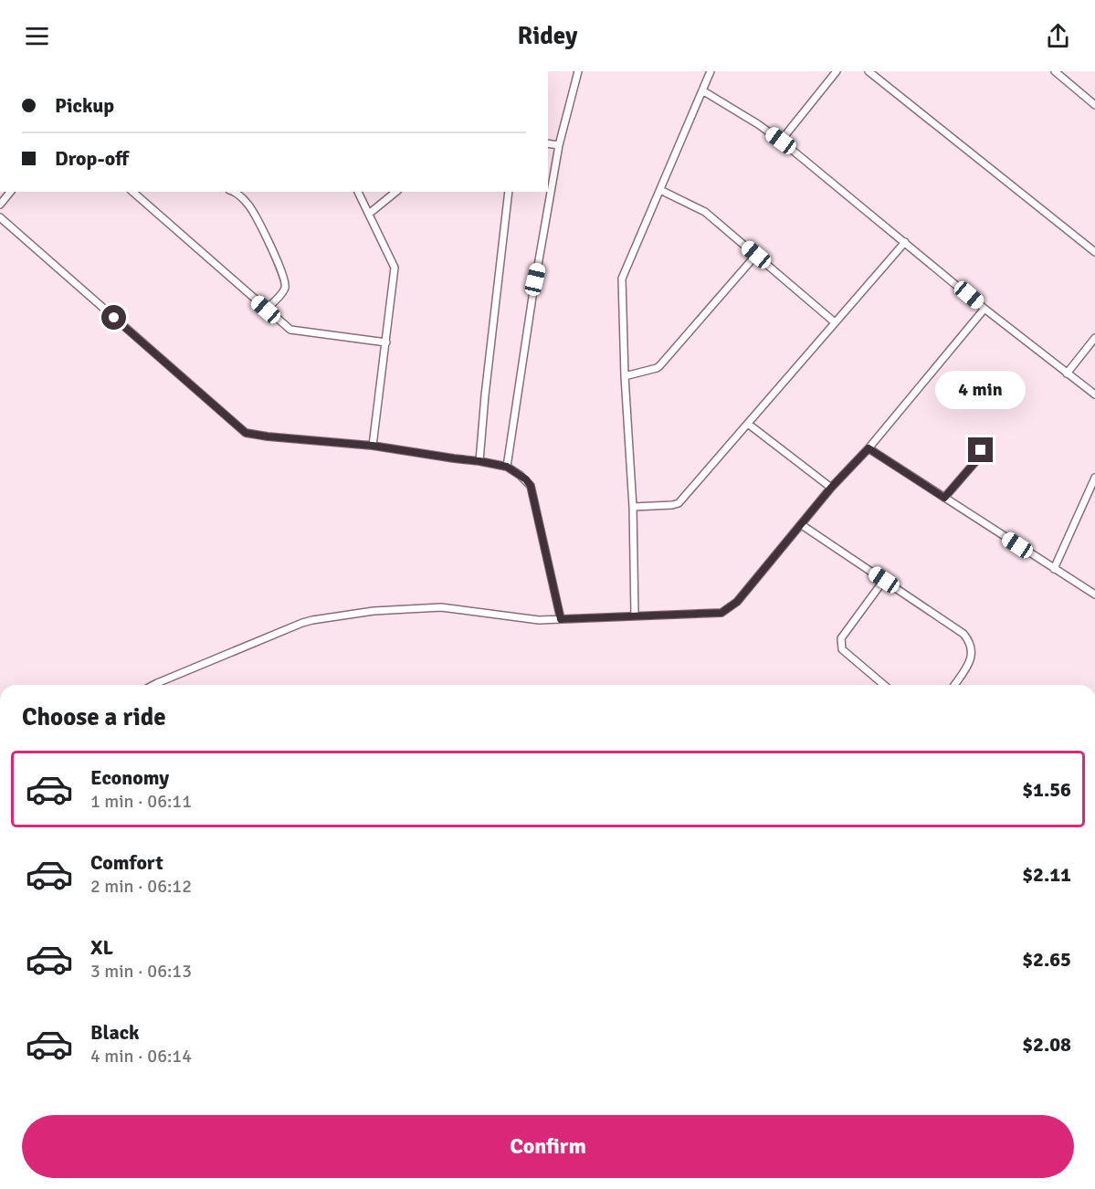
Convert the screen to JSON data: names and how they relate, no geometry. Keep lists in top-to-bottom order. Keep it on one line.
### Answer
{"page":{"header":"Ridey","banner":["Pickup","Drop-off"],"bubble":"4 min","heading":"Choose a ride","list":[{"name":"Economy","note":"1 min · 06:11","value":"$1.56"},{"name":"Comfort","note":"2 min · 06:12","value":"$2.11"},{"name":"XL","note":"3 min · 06:13","value":"$2.65"},{"name":"Black","note":"4 min · 06:14","value":"$2.08"}],"buttons":"Confirm"}}
